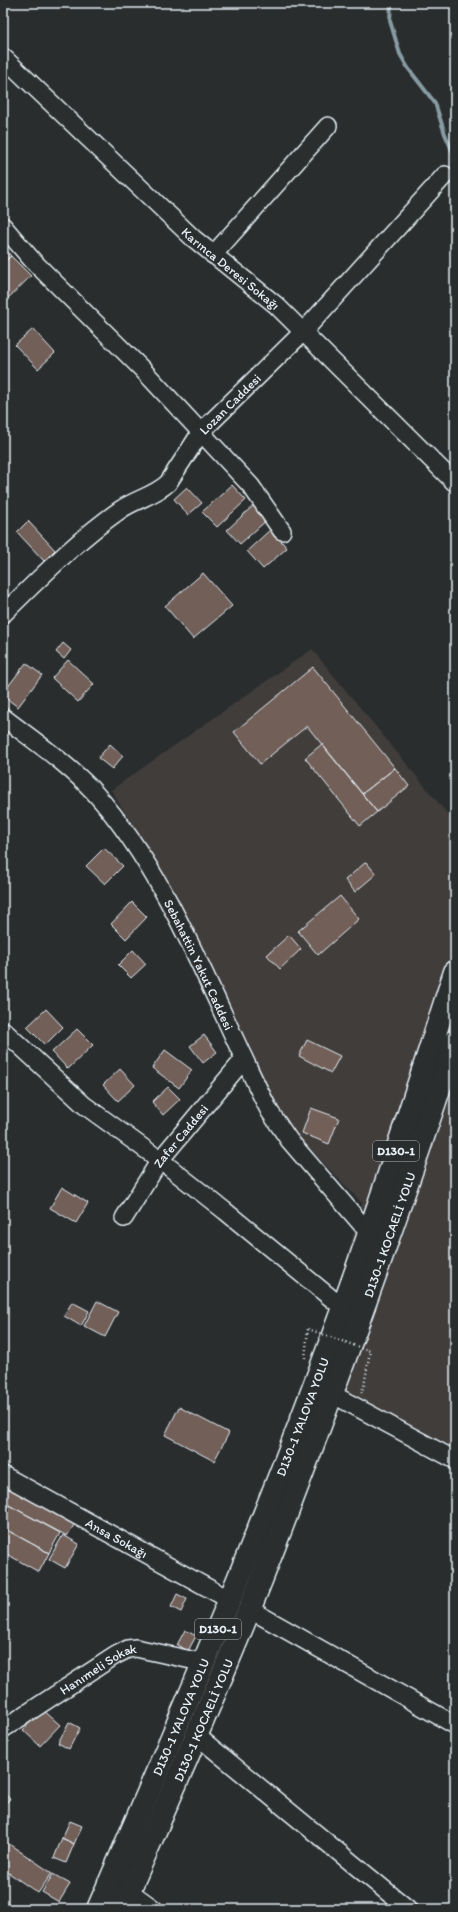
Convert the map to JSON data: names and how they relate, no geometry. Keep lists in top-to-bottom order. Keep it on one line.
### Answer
{"streets":{"highway":["D130-1","D130-1 KOCAELİ YOLU","D130-1 YALOVA YOLU"],"street":["Karınca Deresi Sokağı","Lozan Caddesi","Sebahattin Yakut Caddesi","Zafer Caddesi","Ansa Sokağı","Hanımeli Sokak"]},"crossings":[["Karınca Deresi Sokağı","Lozan Caddesi"],["Sebahattin Yakut Caddesi","Zafer Caddesi"],["Sebahattin Yakut Caddesi","D130-1 YALOVA YOLU"],["D130-1","D130-1 KOCAELİ YOLU"],["D130-1","D130-1 YALOVA YOLU"],["D130-1 KOCAELİ YOLU","D130-1 YALOVA YOLU"],["D130-1 KOCAELİ YOLU","Ansa Sokağı"],["D130-1 YALOVA YOLU","Ansa Sokağı"],["D130-1 YALOVA YOLU","Hanımeli Sokak"]]}
